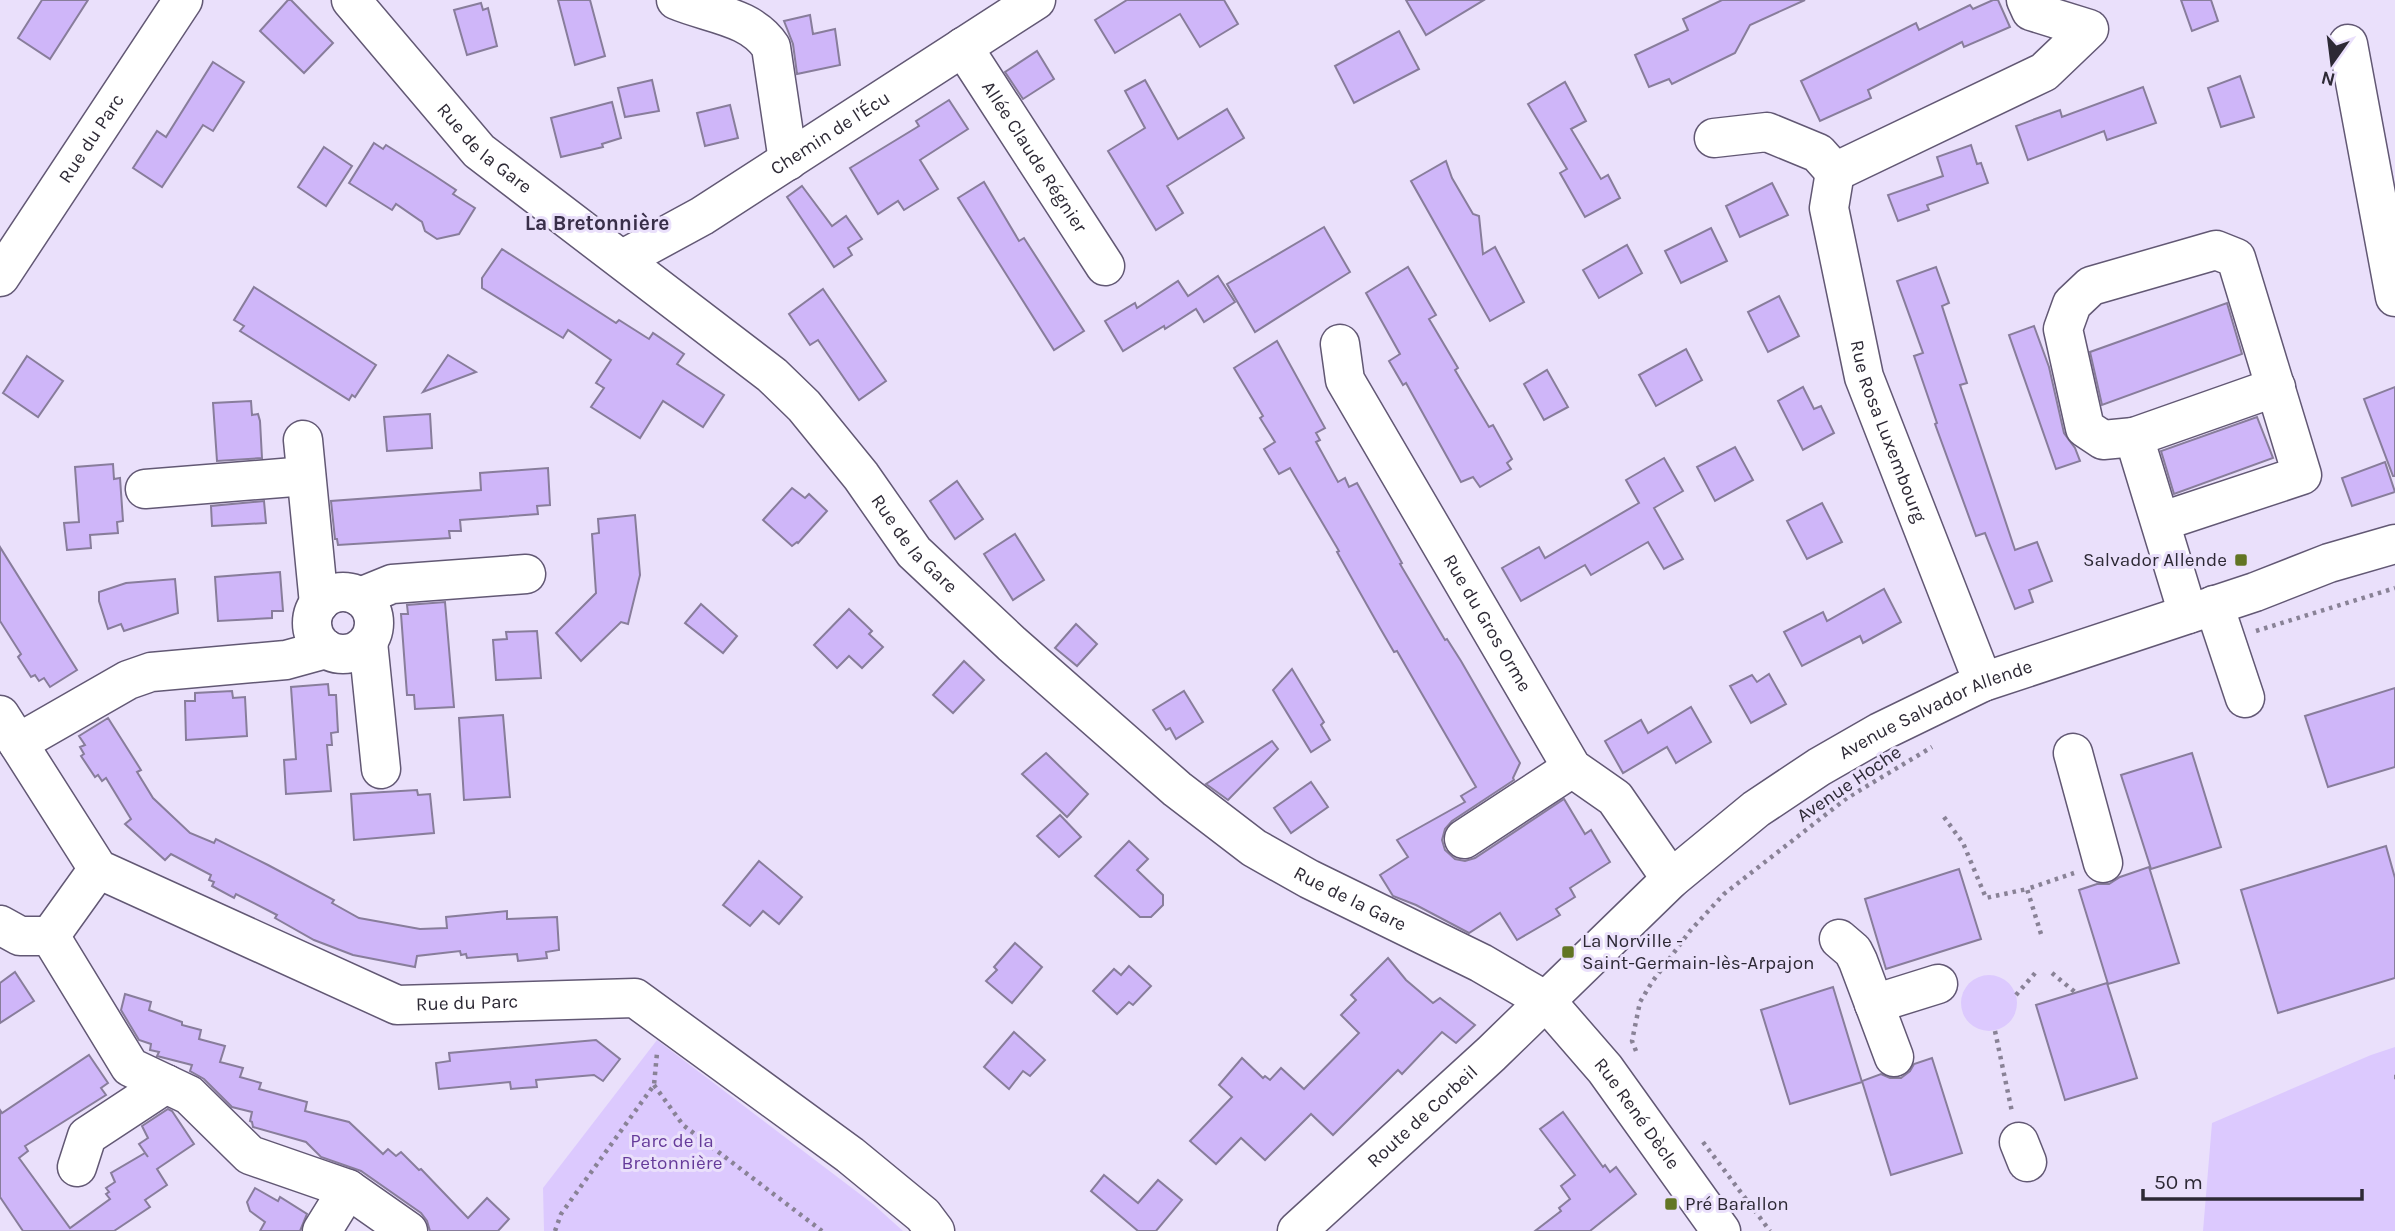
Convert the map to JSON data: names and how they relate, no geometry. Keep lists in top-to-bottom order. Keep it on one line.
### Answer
{"streets":{"street":["Chemin de l'Écu","Rue du Parc","Rue de la Gare","Allée Claude Régnier","Rue Rosa Luxembourg","Rue du Gros Orme","Avenue Salvador Allende","Rue René Dècle","Route de Corbeil"],"path":["Avenue Hoche"]},"crossings":[["Chemin de l'Écu","Rue de la Gare"],["Chemin de l'Écu","Allée Claude Régnier"],["Rue de la Gare","Avenue Salvador Allende"],["Rue de la Gare","Rue René Dècle"],["Rue de la Gare","Route de Corbeil"],["Rue Rosa Luxembourg","Avenue Salvador Allende"],["Rue du Gros Orme","Avenue Salvador Allende"],["Avenue Salvador Allende","Rue René Dècle"],["Avenue Salvador Allende","Route de Corbeil"],["Rue René Dècle","Route de Corbeil"]],"districts":["La Bretonnière"],"parks":["Parc de la Bretonnière"],"places":{"transit":["Salvador Allende","La Norville - Saint-Germain-lès-Arpajon","Pré Barallon"]},"scale_bar":"50 m","north":"bottom"}
